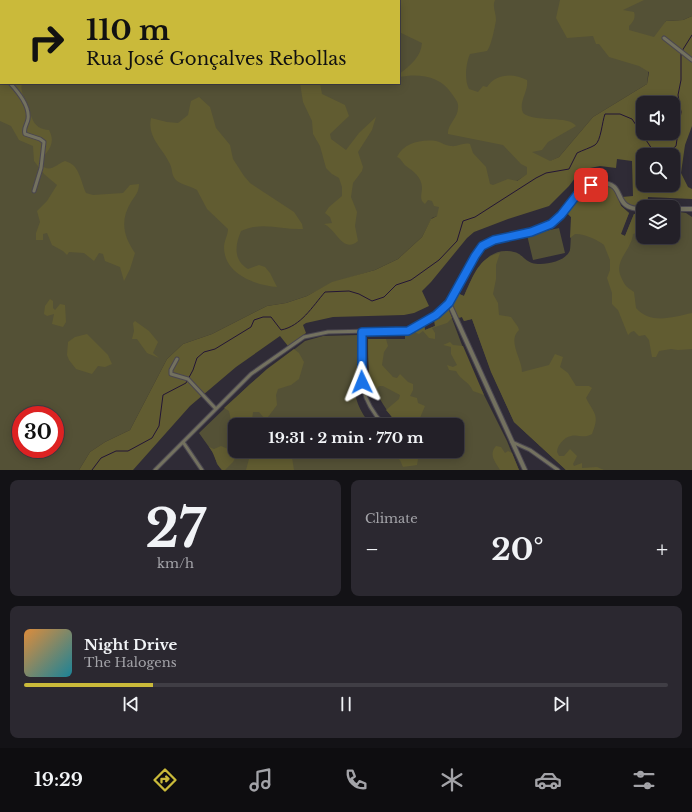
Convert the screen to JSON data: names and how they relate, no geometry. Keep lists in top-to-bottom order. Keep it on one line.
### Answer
{"page":{"turn":["110 m","Rua José Gonçalves Rebollas"],"limit":"30","trip":"19:31 · 2 min · 770 m","tile":[["27","km/h"],"Climate"],"heat":["−","20°","+"],"song":["Night Drive","The Halogens"],"tabs":"19:29"}}
